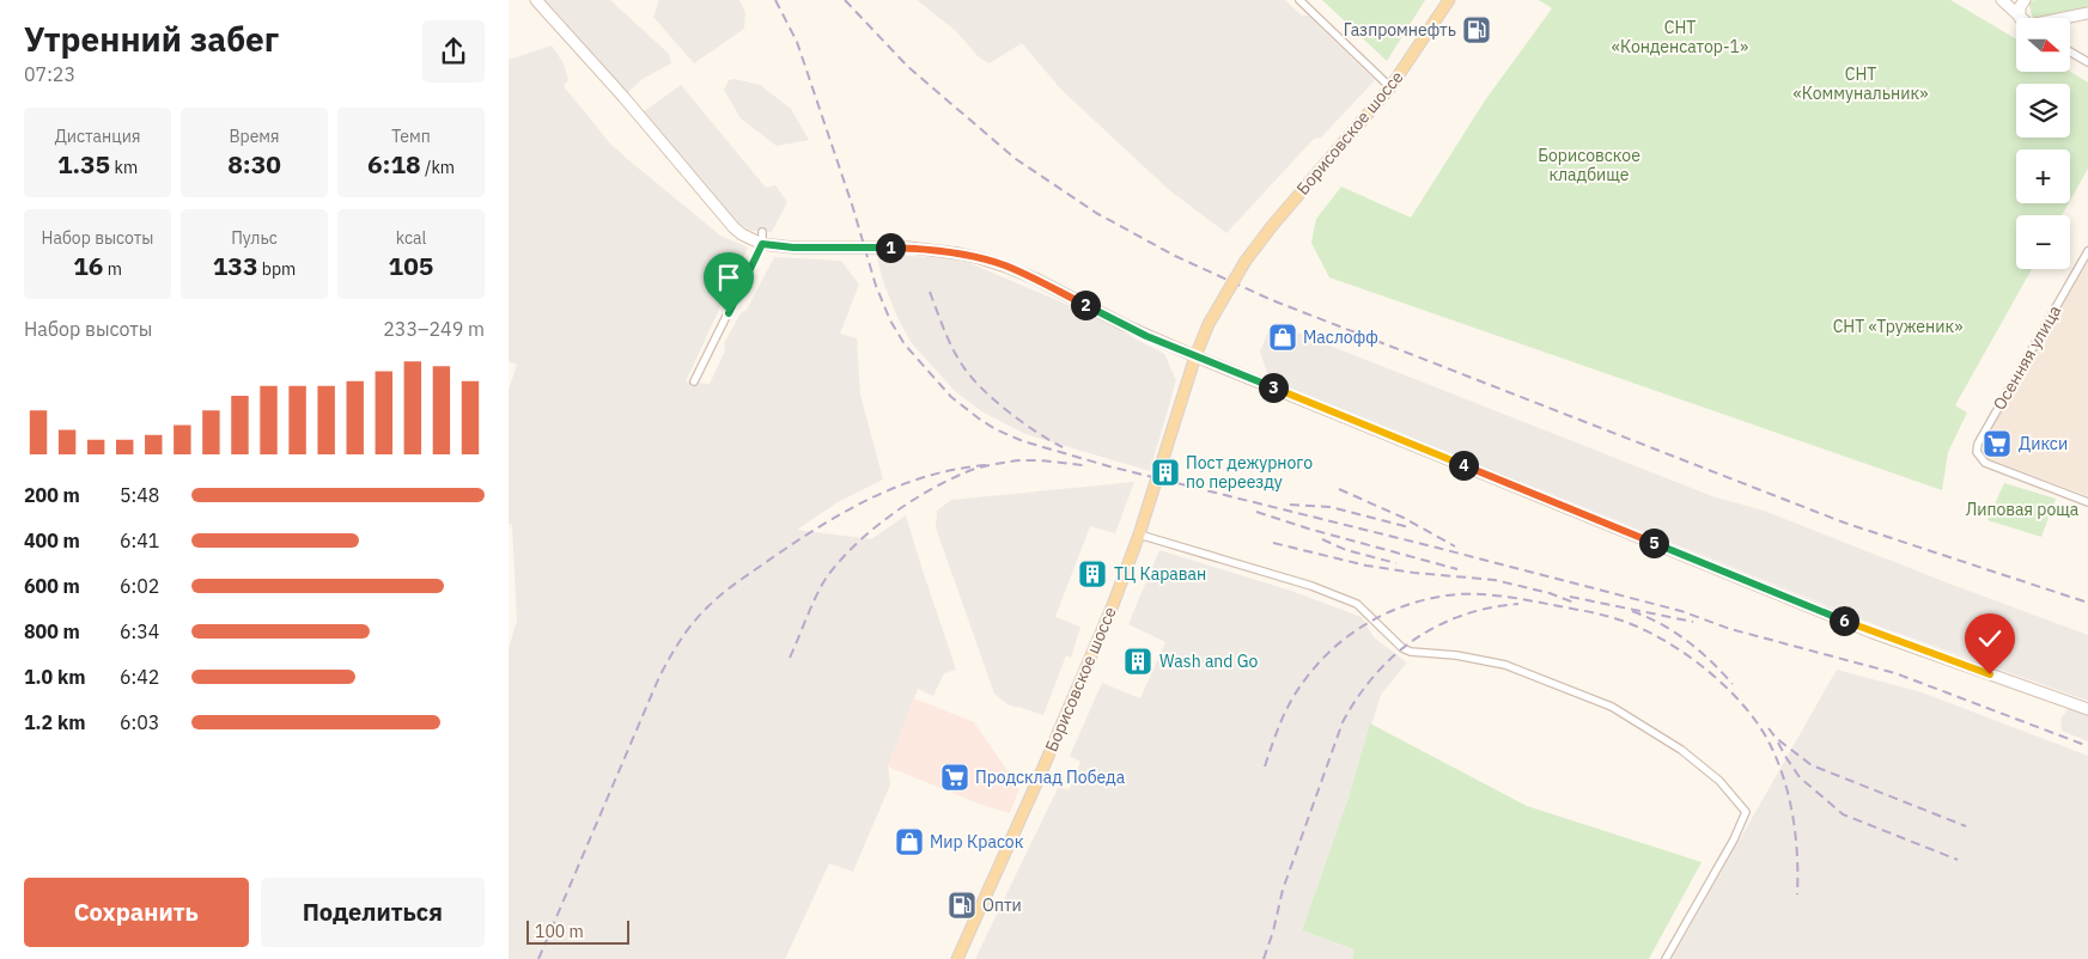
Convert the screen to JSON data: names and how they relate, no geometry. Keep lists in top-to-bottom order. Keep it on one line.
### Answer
{"streets":{"main road":["Борисовское шоссе"],"street":["Осенняя улица"]},"parks":["СНТ «Конденсатор-1»","СНТ «Коммунальник»","Борисовское кладбище","СНТ «Труженик»","Липовая роща"],"places":{"fuel station":["Газпромнефть","Опти"],"shop":["Маслофф","Мир Красок"],"supermarket":["Дикси","Продсклад Победа"],"building":["Пост дежурного по переезду","ТЦ Караван","Wash and Go"]},"scale_bar":"100 m","north":"right","page":{"heading":["Утренний забег","07:23"],"map_buttons":["+","−"],"stats":[["Дистанция","1.35 km"],["Время","8:30"],["Темп","6:18 /km"],["Набор высоты","16 m"],["Пульс","133 bpm"],["kcal","105"]],"pins":["1","2","3","4","5","6"],"chart":["Набор высоты","233–249 m"],"list":[{"name":"200 m","note":"5:48"},{"name":"400 m","note":"6:41"},{"name":"600 m","note":"6:02"},{"name":"800 m","note":"6:34"},{"name":"1.0 km","note":"6:42"},{"name":"1.2 km","note":"6:03"}],"buttons":["Сохранить","Поделиться"],"scale":"100 m"}}
